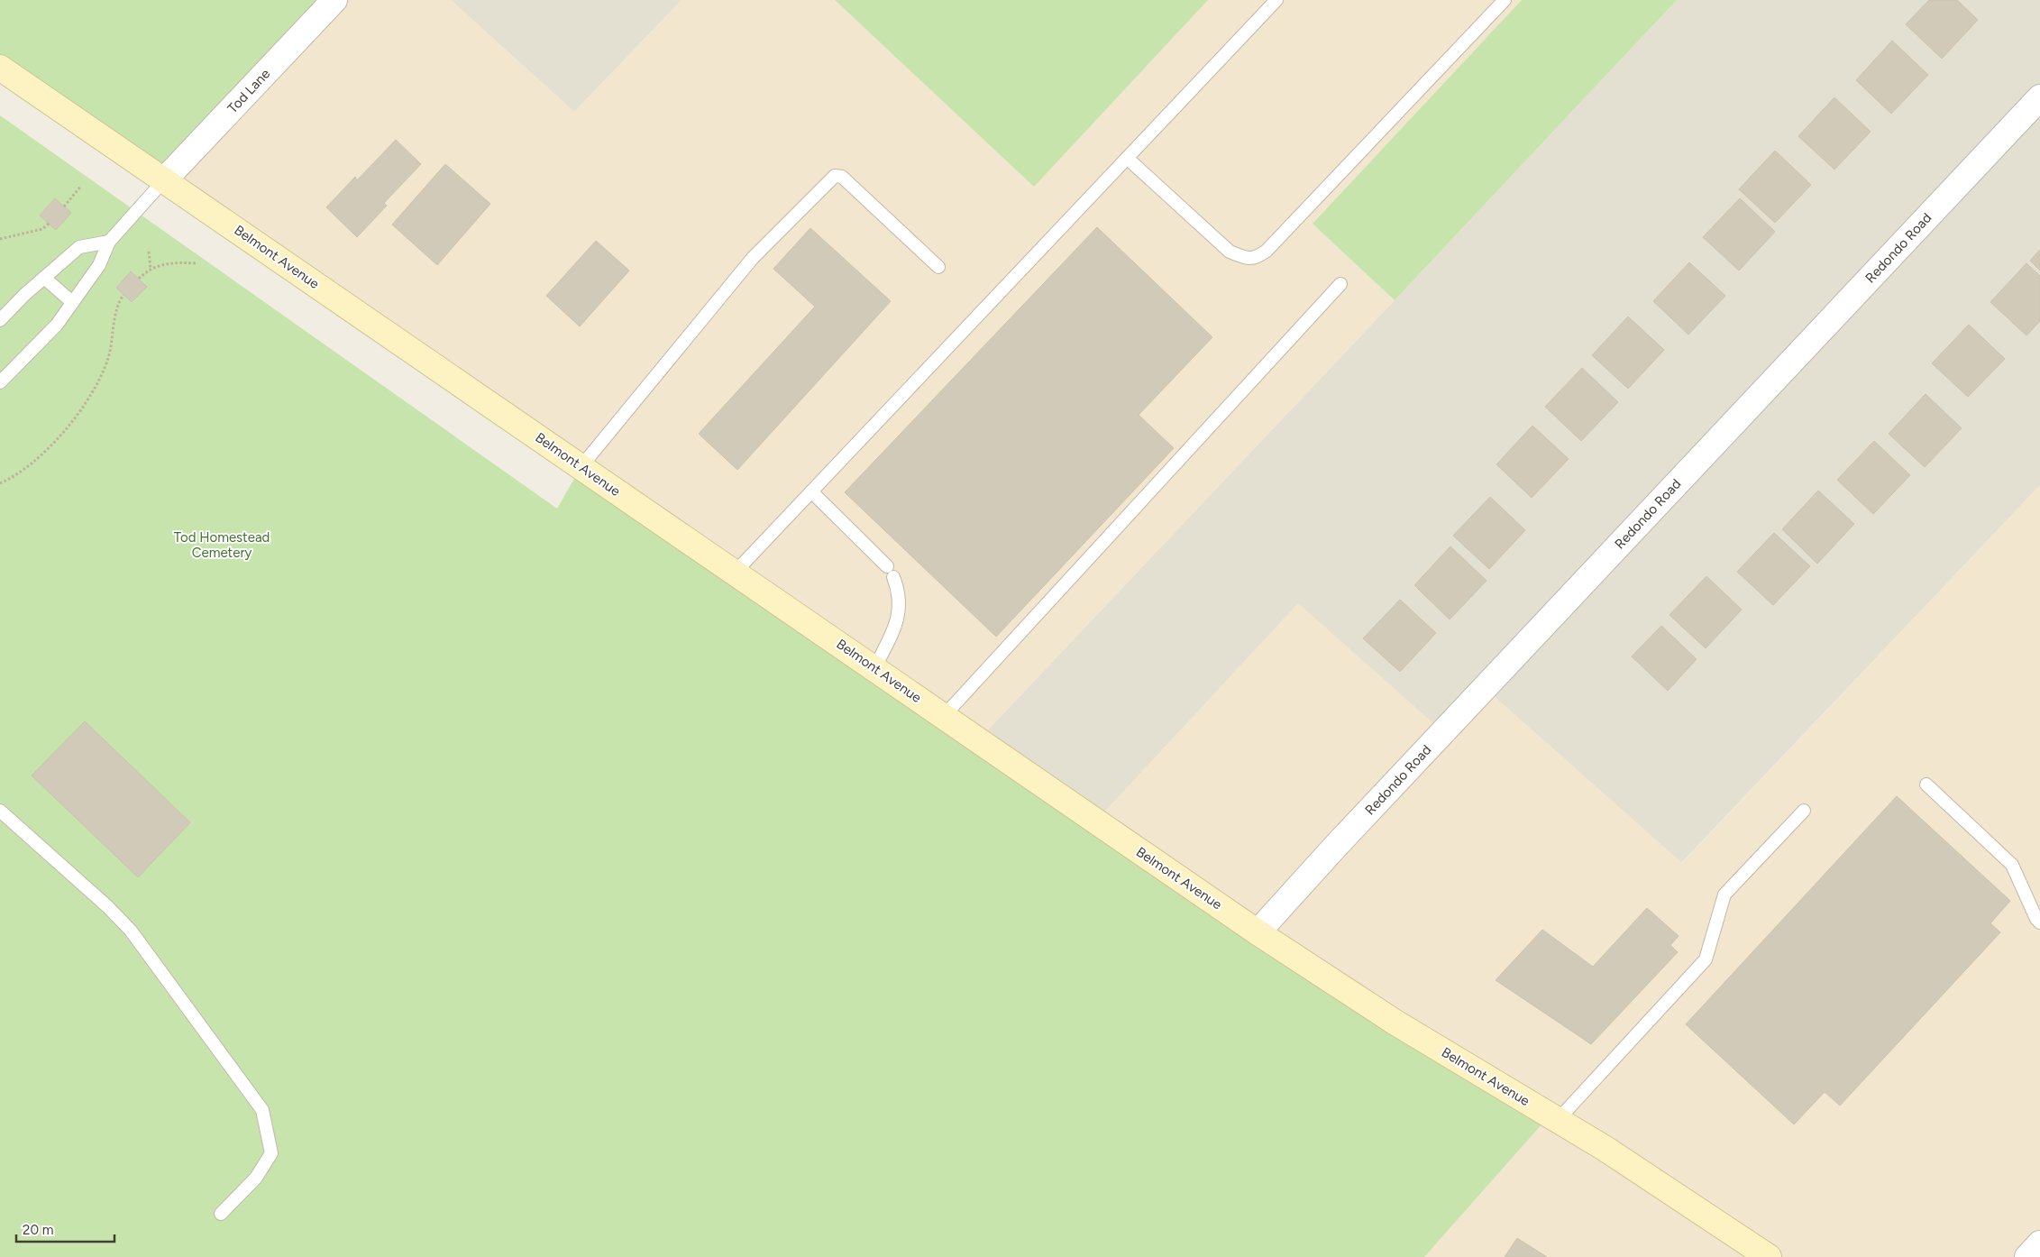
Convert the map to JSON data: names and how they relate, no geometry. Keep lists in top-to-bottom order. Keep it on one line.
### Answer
{"streets":{"main road":["Belmont Avenue"],"street":["Tod Lane","Redondo Road"]},"crossings":[["Tod Lane","Belmont Avenue"],["Redondo Road","Belmont Avenue"]],"parks":["Tod Homestead Cemetery"],"scale_bar":"20 m"}
